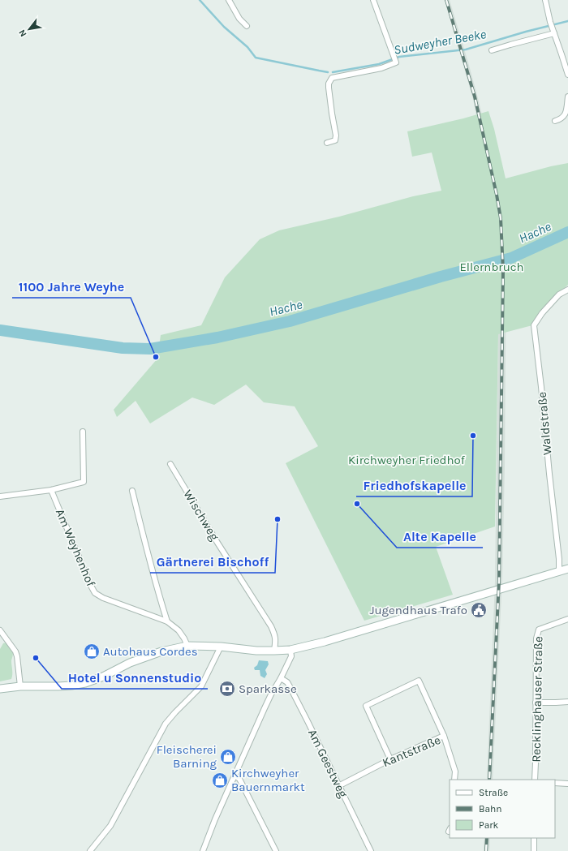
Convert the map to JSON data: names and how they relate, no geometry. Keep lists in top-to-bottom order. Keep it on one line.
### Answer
{"streets":{"street":["Waldstraße","Wischweg","Am Weyhenhof","Recklinghauser Straße","Kantstraße","Am Geestweg"]},"crossings":[["Kantstraße","Am Geestweg"]],"water":["Sudweyher Beeke","Hache"],"parks":["Ellernbruch","Kirchweyher Friedhof"],"places":{"other":["1100 Jahre Weyhe","Friedhofskapelle","Alte Kapelle","Gärtnerei Bischoff","Hotel u Sonnenstudio"],"public building":["Jugendhaus Trafo"],"shop":["Autohaus Cordes","Fleischerei Barning","Kirchweyher Bauernmarkt"],"bank":["Sparkasse"]},"legend":["Straße","Bahn","Park"],"north":"bottom left"}
